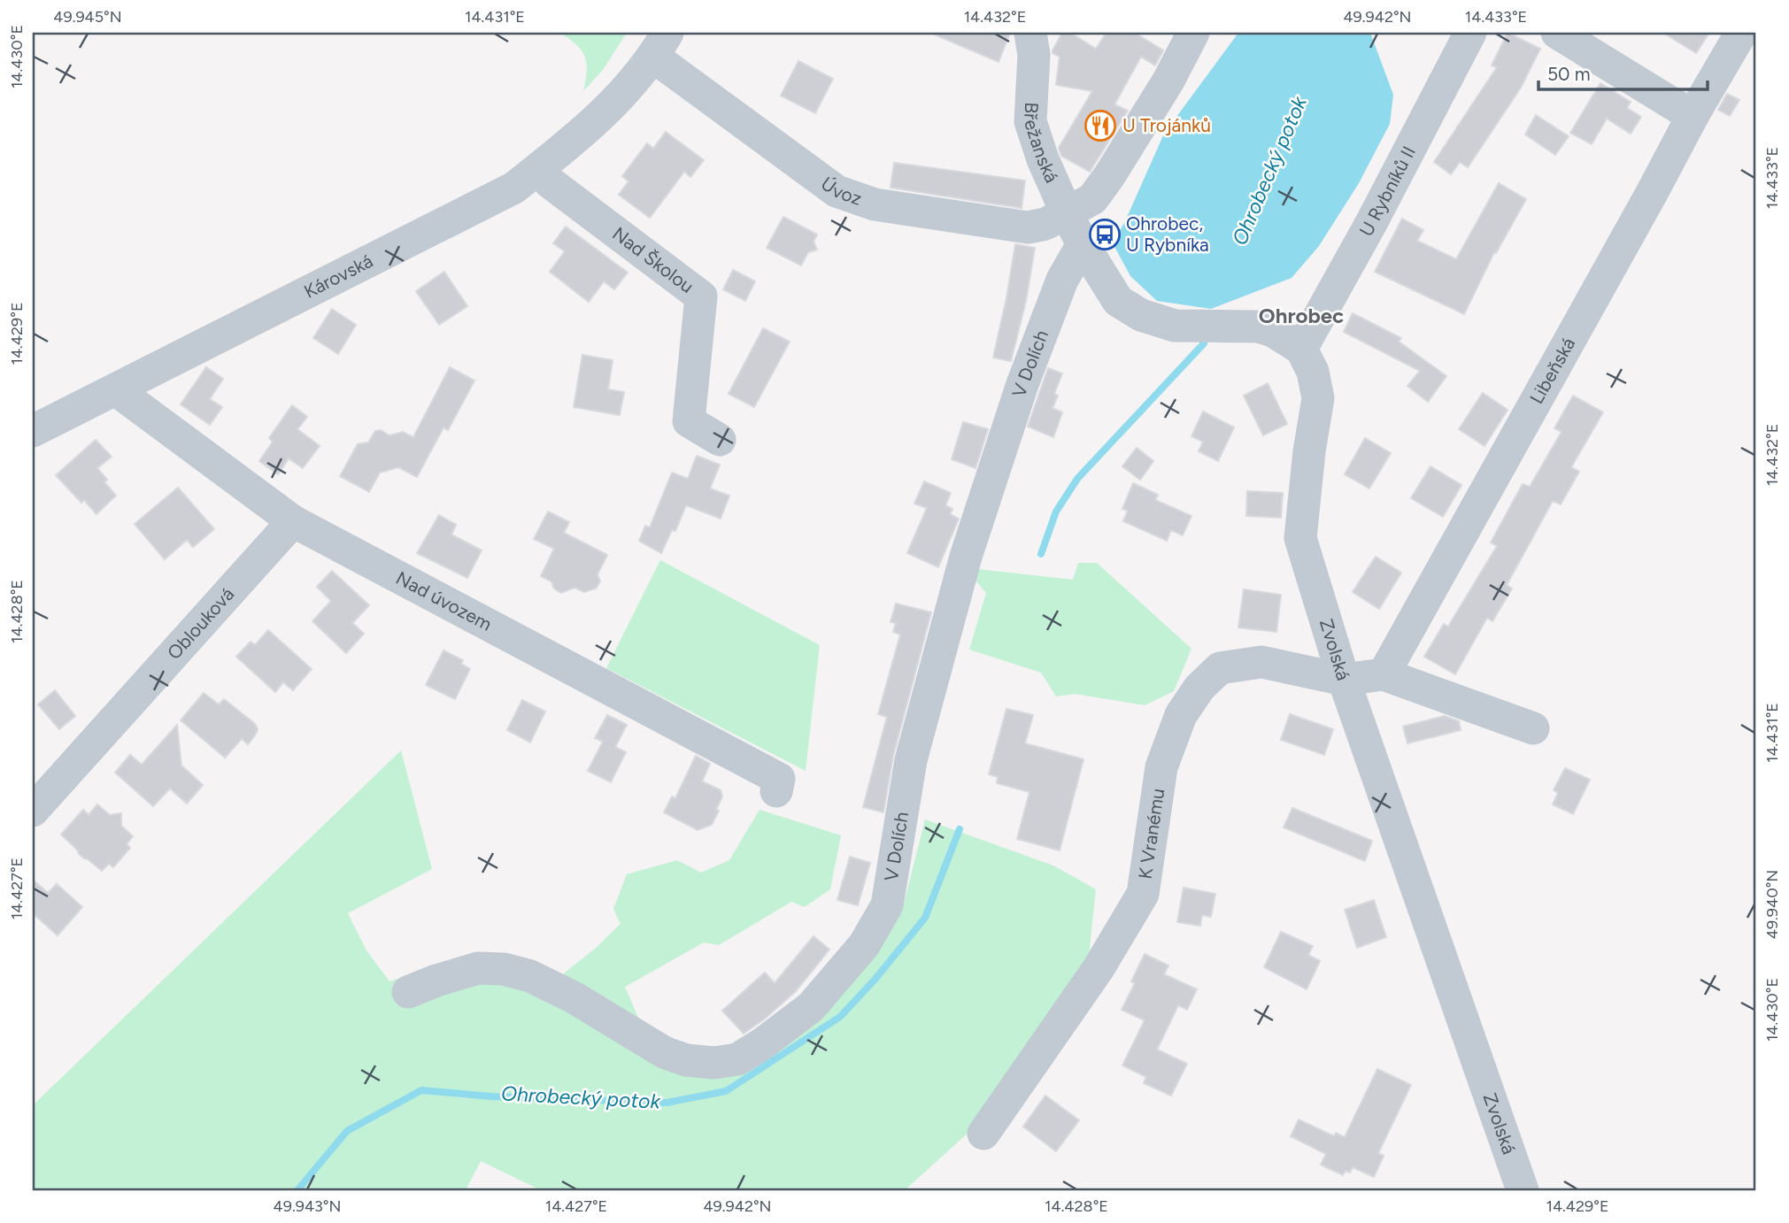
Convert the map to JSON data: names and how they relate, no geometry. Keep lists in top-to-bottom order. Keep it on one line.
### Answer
{"streets":{"street":["Břežanská","Úvoz","U Rybníků II","Nad Školou","Károvská","V Dolích","Libeňská","Nad úvozem","Oblouková","Zvolská","K Vranému"]},"crossings":[["Břežanská","Úvoz"],["Břežanská","V Dolích"],["Úvoz","Károvská"],["U Rybníků II","Zvolská"],["Nad Školou","Károvská"],["Károvská","Nad úvozem"],["Nad úvozem","Oblouková"],["Zvolská","K Vranému"]],"districts":["Ohrobec"],"water":["Ohrobecký potok"],"places":{"restaurant":["U Trojánků"],"bus stop":["Ohrobec, U Rybníka"]},"scale_bar":"50 m","coordinates":["49.945°N","14.431°E","14.432°E","49.942°N","14.433°E","14.430°E","14.429°E","14.428°E","14.427°E","49.940°N","49.943°N"]}
